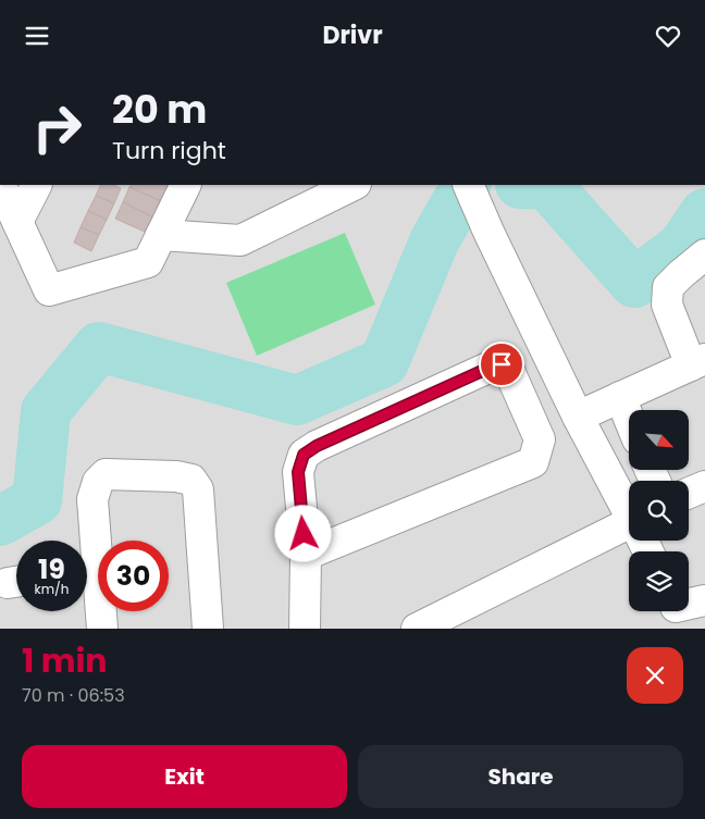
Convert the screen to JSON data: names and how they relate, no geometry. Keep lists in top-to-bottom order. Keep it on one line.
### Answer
{"north":"bottom right","page":{"header":"Drivr","turn":["20 m","Turn right"],"speed":"19 km/h","limit":"30","heading":["1 min","70 m · 06:53"],"buttons":["Exit","Share"]}}
